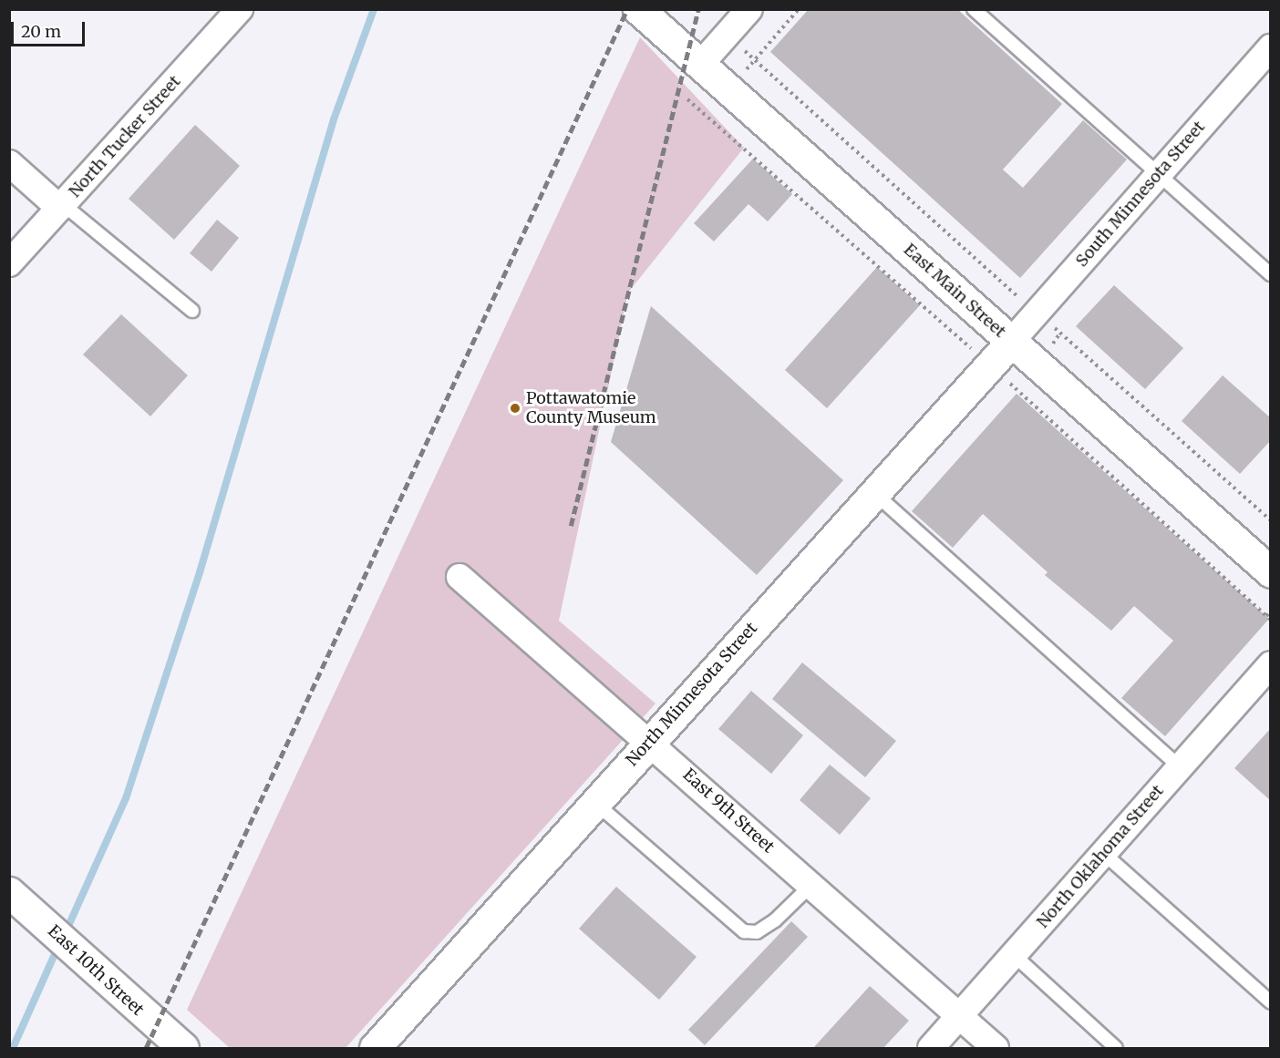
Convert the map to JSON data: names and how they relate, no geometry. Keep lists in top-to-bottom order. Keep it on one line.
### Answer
{"streets":{"street":["North Tucker Street","South Minnesota Street","East Main Street","North Minnesota Street","East 9th Street","North Oklahoma Street","East 10th Street"]},"crossings":[["South Minnesota Street","East Main Street"],["South Minnesota Street","North Minnesota Street"],["East Main Street","North Minnesota Street"],["North Minnesota Street","East 9th Street"],["East 9th Street","North Oklahoma Street"]],"places":["Pottawatomie County Museum"],"scale_bar":"20 m"}
